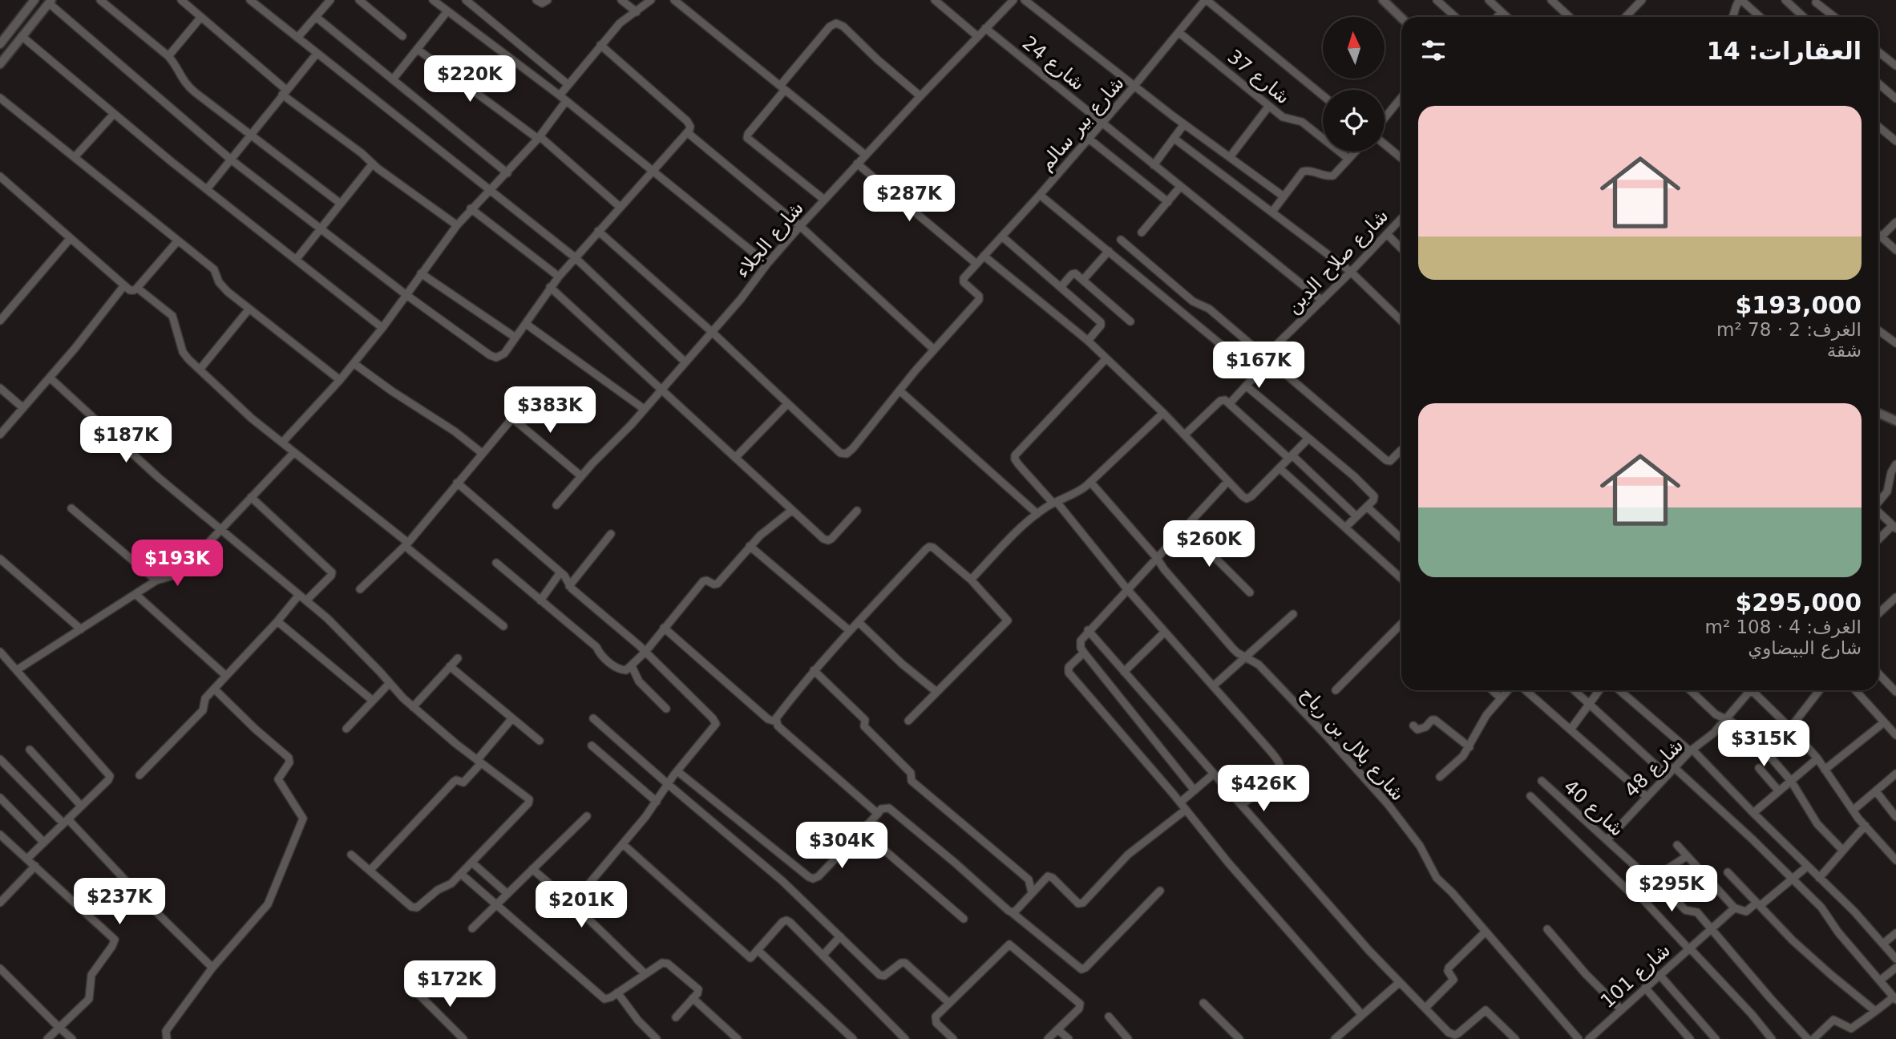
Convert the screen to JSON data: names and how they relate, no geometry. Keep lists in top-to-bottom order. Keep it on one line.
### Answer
{"streets":{"street":["شارع 24","شارع 37","شارع بير سالم","شارع الجلاء","شارع صلاح الدين","شارع بلال بن رباح","شارع 48","شارع 40","شارع 101"]},"crossings":[["شارع 24","شارع بير سالم"],["شارع 24","شارع الجلاء"],["شارع 24","شارع صلاح الدين"],["شارع 37","شارع بير سالم"],["شارع 48","شارع 40"],["شارع 40","شارع 101"]],"north":"top","page":{"heading":"العقارات: 14","price":["$220K","$287K","$167K","$383K","$187K","$260K","$193K","$315K","$426K","$304K","$295K","$237K","$201K","$172K"],"list":[{"name":"$193,000","note":"الغرف: 2 · 78 m² · شقة"},{"name":"$295,000","note":"الغرف: 4 · 108 m² · شارع البيضاوي"}]}}
